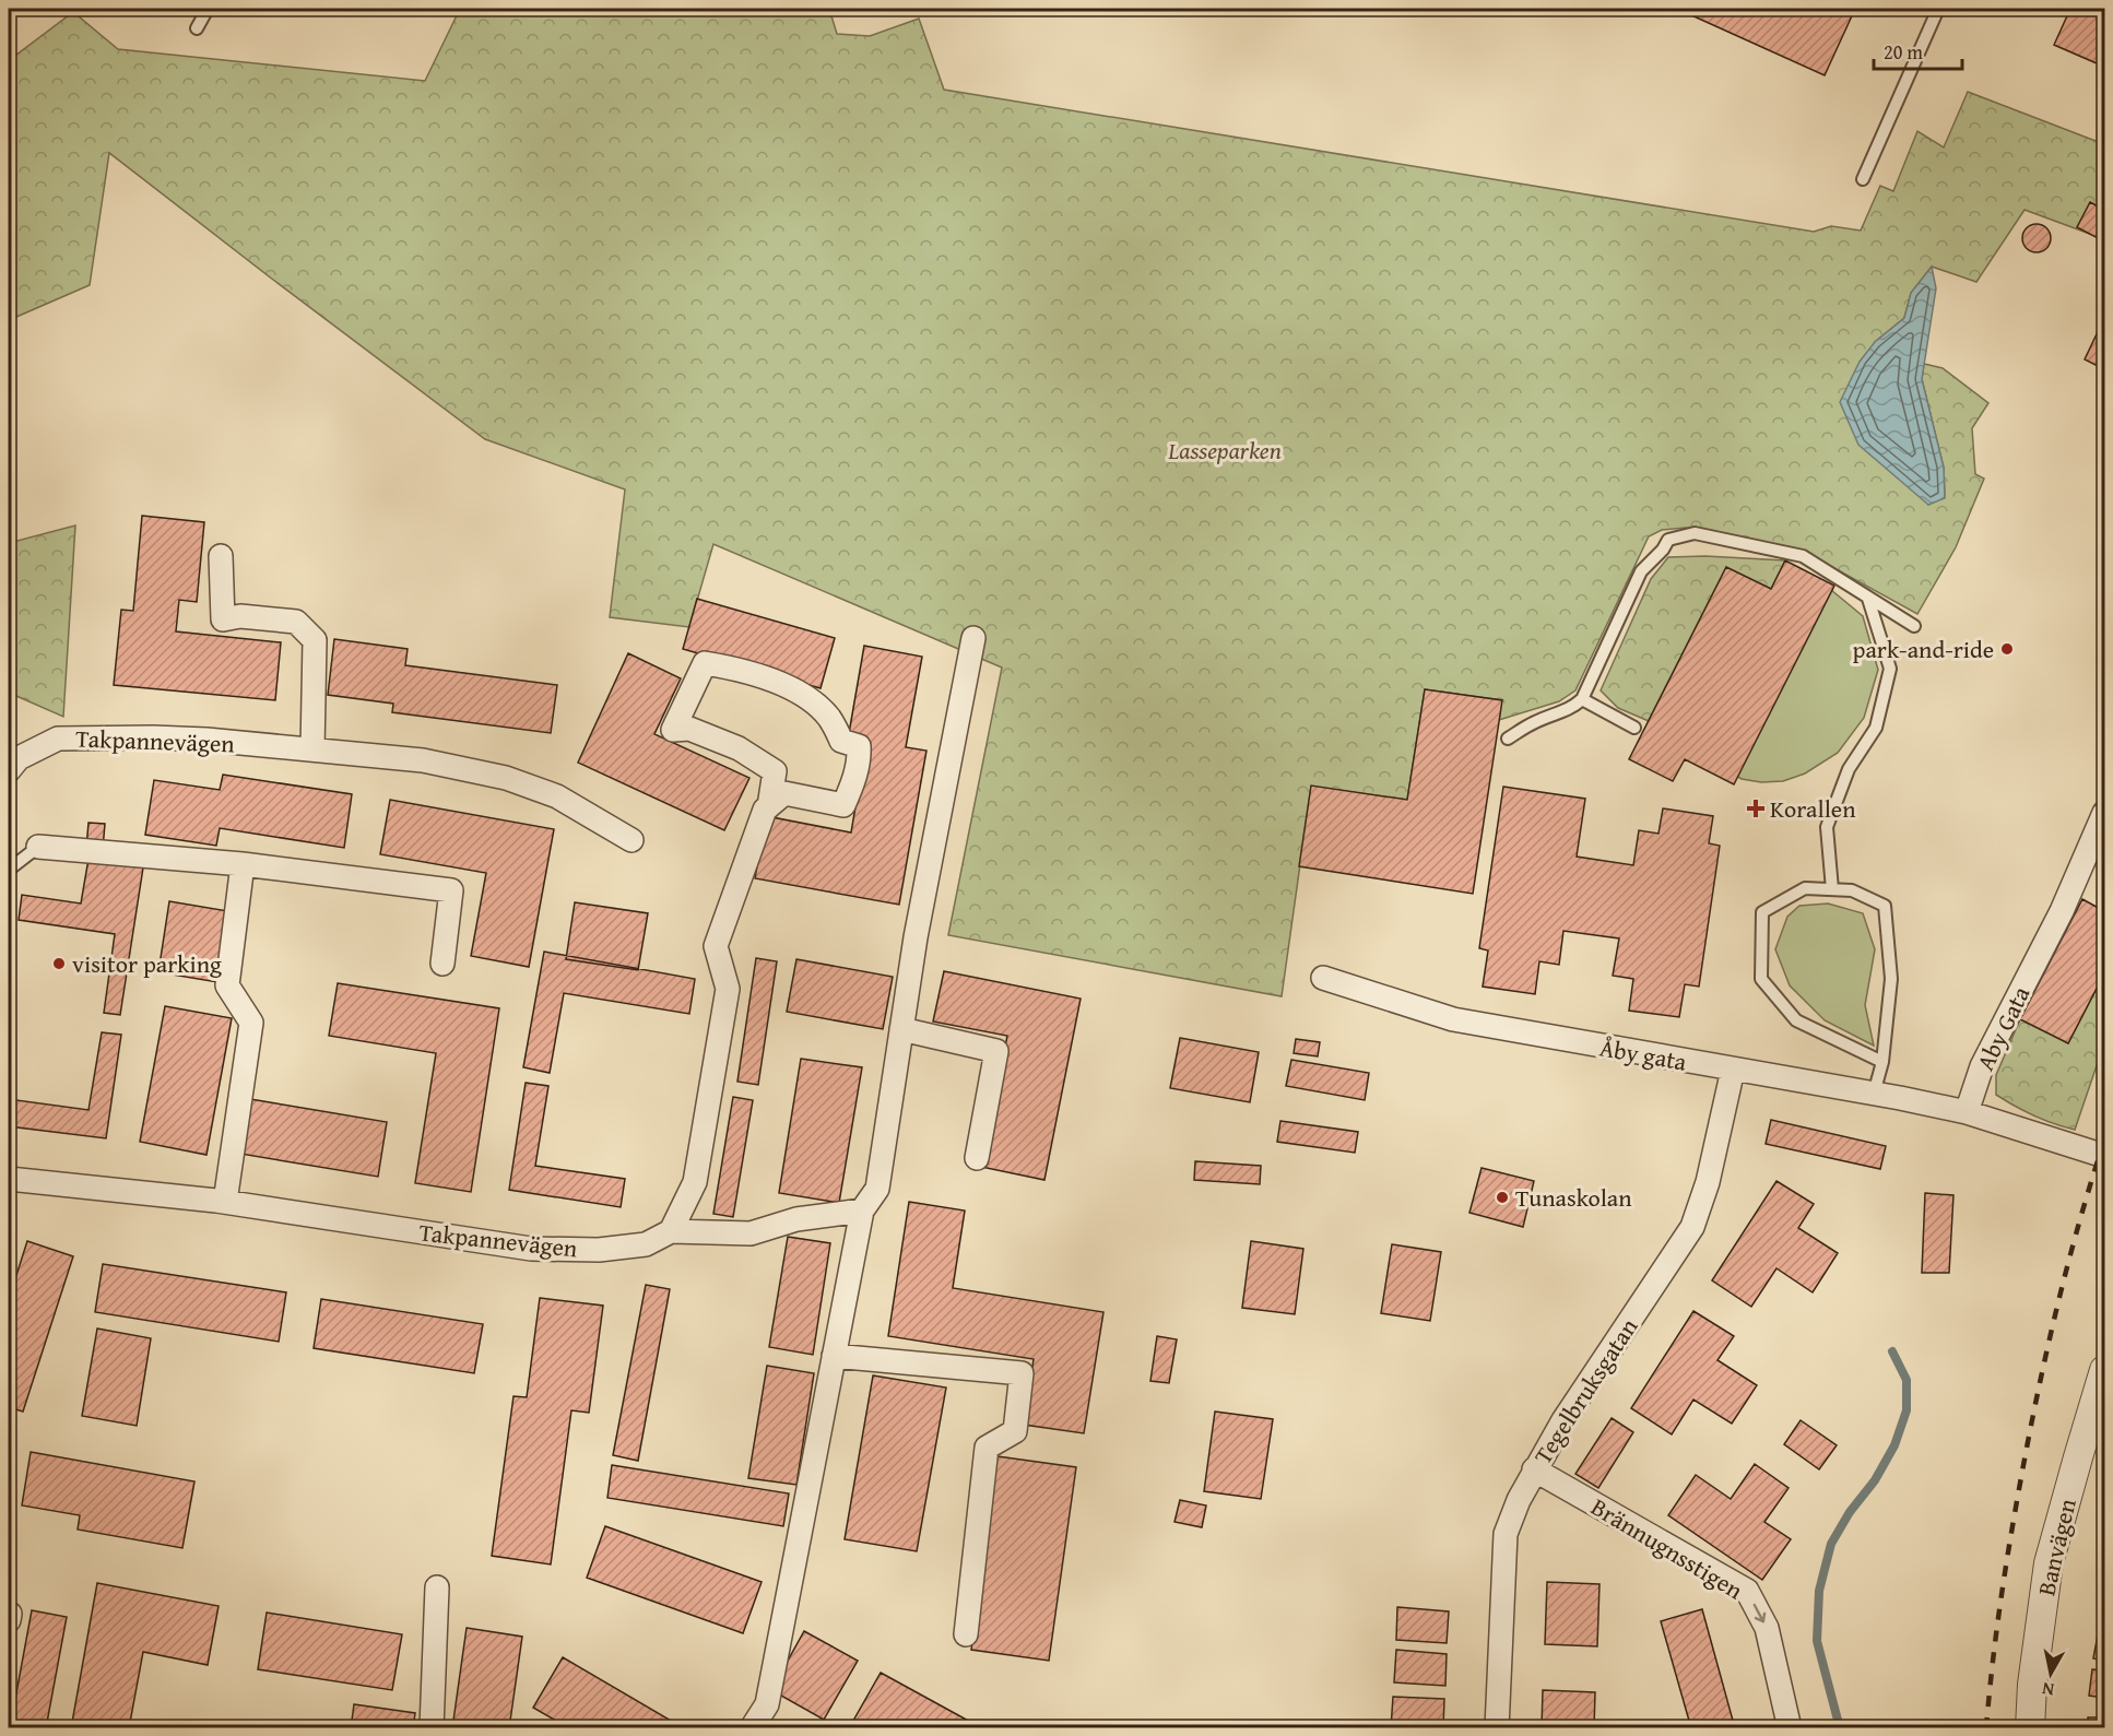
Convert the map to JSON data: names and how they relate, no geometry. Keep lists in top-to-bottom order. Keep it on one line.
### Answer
{"streets":{"street":["Takpannevägen","Aby Gata","Åby gata","Tegelbruksgatan","Banvägen","Brännugnsstigen"]},"crossings":[["Aby Gata","Åby gata"],["Åby gata","Tegelbruksgatan"],["Tegelbruksgatan","Brännugnsstigen"]],"one_way":["Brännugnsstigen"],"parks":["Lasseparken"],"places":{"other":["park-and-ride","visitor parking","Tunaskolan"],"health":["Korallen"]},"scale_bar":"20 m","north":"bottom"}
